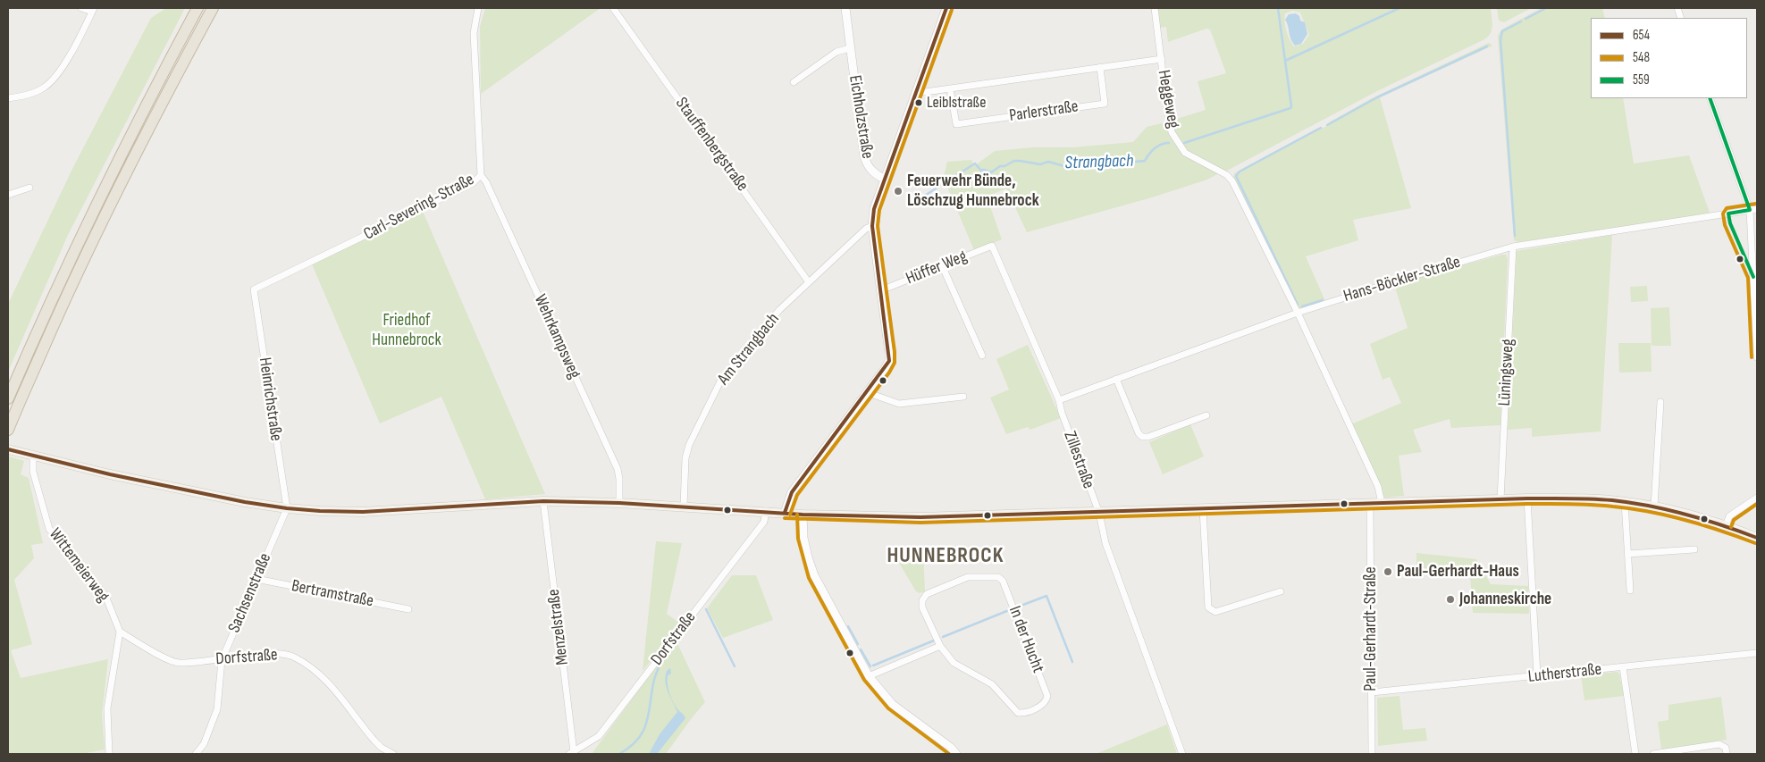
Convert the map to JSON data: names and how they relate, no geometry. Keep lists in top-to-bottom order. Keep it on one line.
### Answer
{"streets":{"street":["Heggeweg","Parlerstraße","Eichholzstraße","Stauffenbergstraße","Carl-Severing-Straße","Hüffer Weg","Hans-Böckler-Straße","Wehrkampsweg","Am Strangbach","Lüningsweg","Heinrichstraße","Zillestraße","Wittemeierweg","Sachsenstraße","Bertramstraße","Menzelstraße","Paul-Gerhardt-Straße","Dorfstraße","In der Hucht","Lutherstraße"]},"crossings":[["Heggeweg","Hans-Böckler-Straße"],["Stauffenbergstraße","Am Strangbach"],["Carl-Severing-Straße","Wehrkampsweg"],["Carl-Severing-Straße","Heinrichstraße"],["Hüffer Weg","Zillestraße"],["Hans-Böckler-Straße","Lüningsweg"],["Hans-Böckler-Straße","Zillestraße"],["Heinrichstraße","Sachsenstraße"],["Wittemeierweg","Dorfstraße"],["Sachsenstraße","Bertramstraße"],["Sachsenstraße","Dorfstraße"],["Menzelstraße","Dorfstraße"],["Paul-Gerhardt-Straße","Lutherstraße"]],"districts":["HUNNEBROCK"],"water":["Strangbach"],"parks":["Friedhof Hunnebrock"],"places":["Leiblstraße","Feuerwehr Bünde, Löschzug Hunnebrock","Paul-Gerhardt-Haus","Johanneskirche"],"lines":["transit line 654","transit line 548","transit line 559"],"legend":["654","548","559"]}
